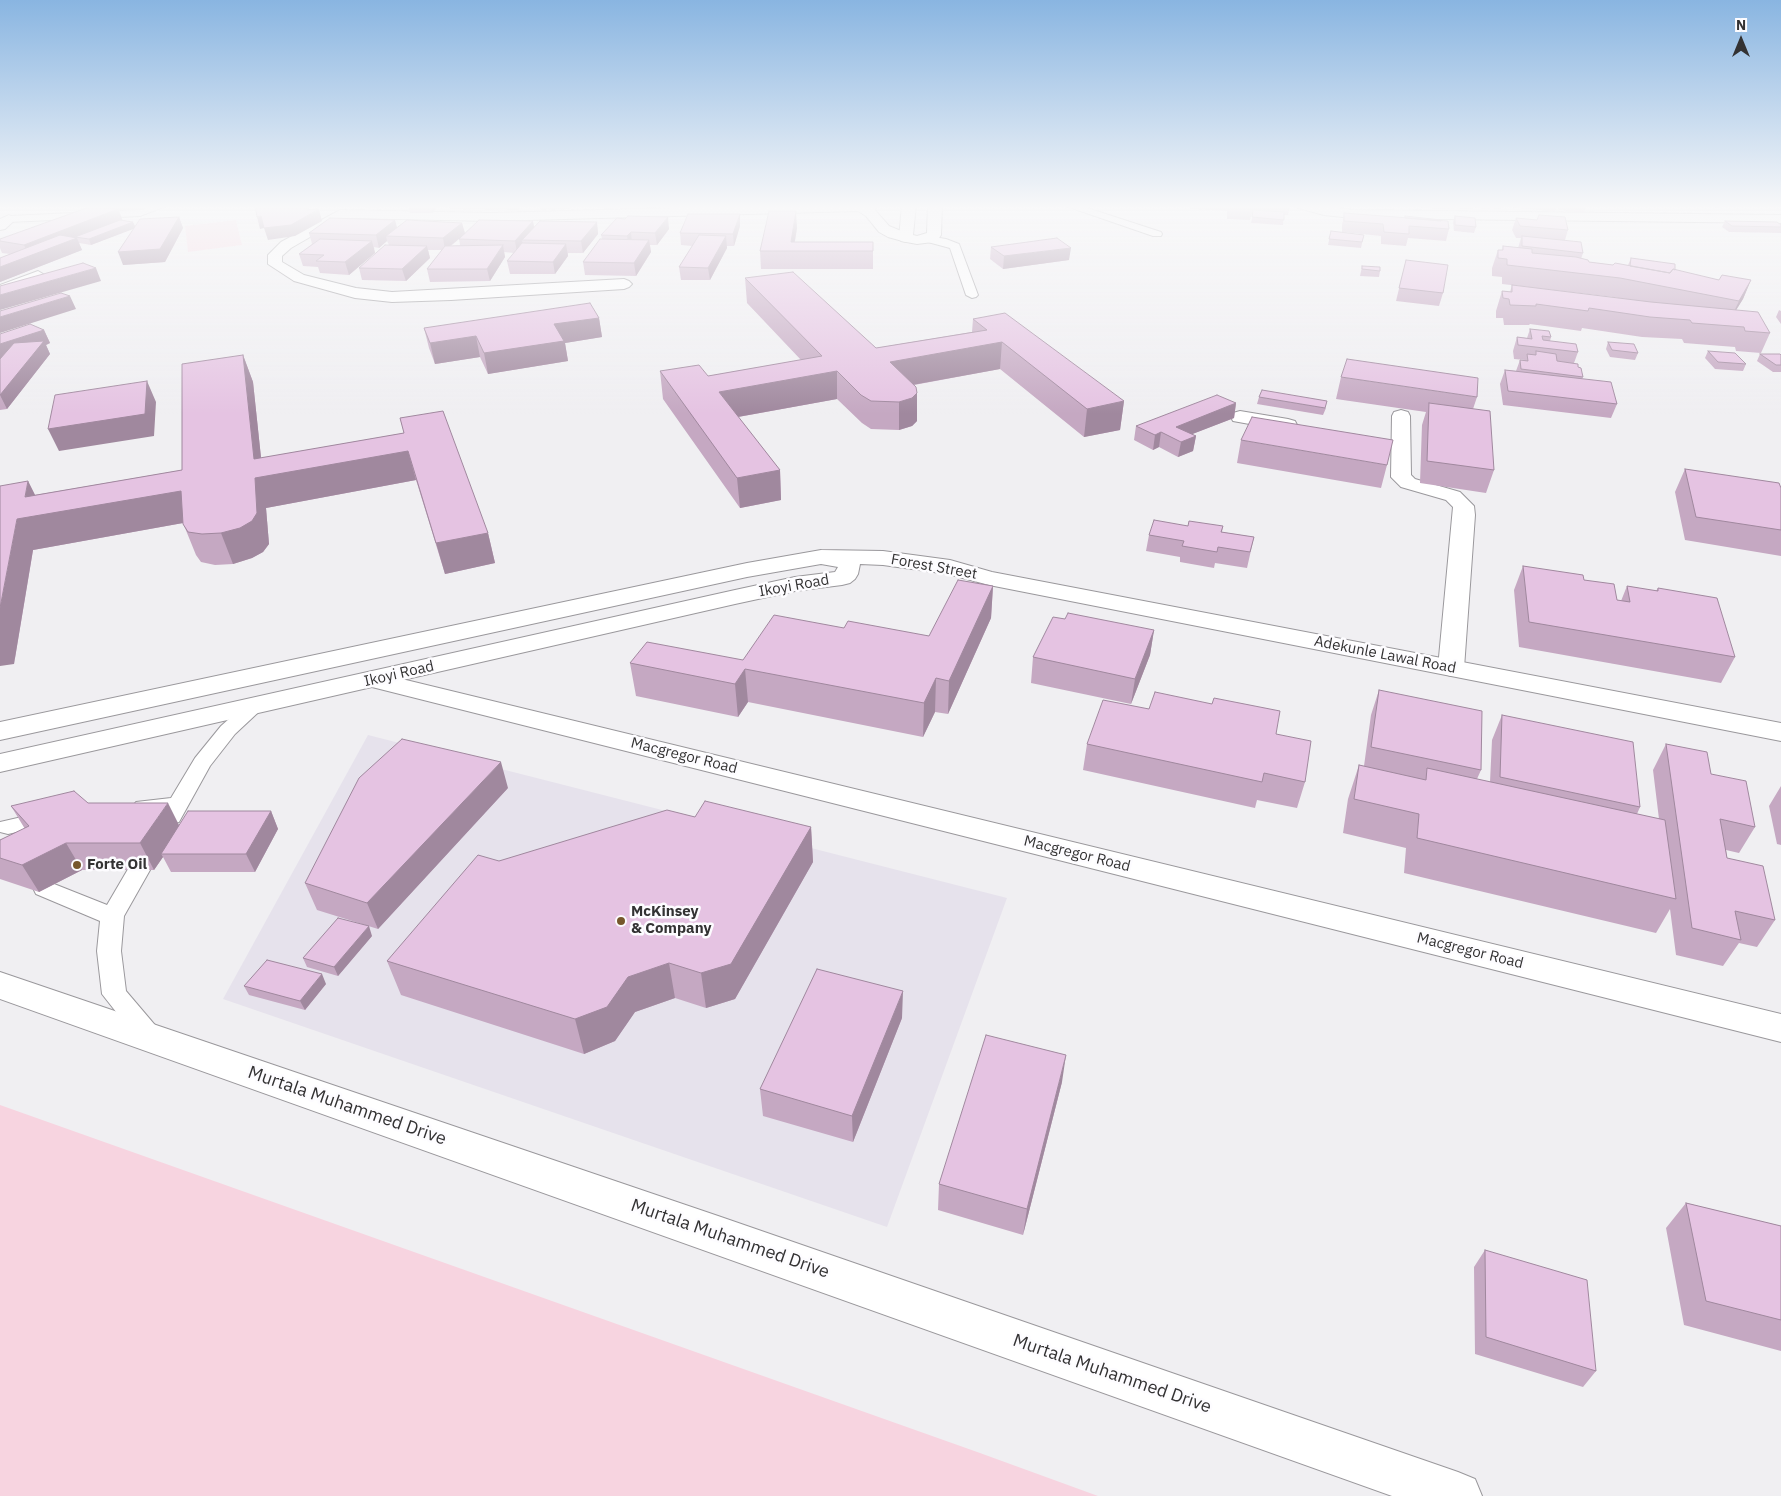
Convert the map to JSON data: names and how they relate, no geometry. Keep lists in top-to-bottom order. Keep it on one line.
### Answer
{"streets":{"street":["Forest Street","Ikoyi Road","Adekunle Lawal Road","Macgregor Road","Murtala Muhammed Drive"]},"crossings":[["Forest Street","Ikoyi Road"],["Forest Street","Adekunle Lawal Road"],["Ikoyi Road","Macgregor Road"]],"places":["Forte Oil","McKinsey & Company"],"north":"top"}
